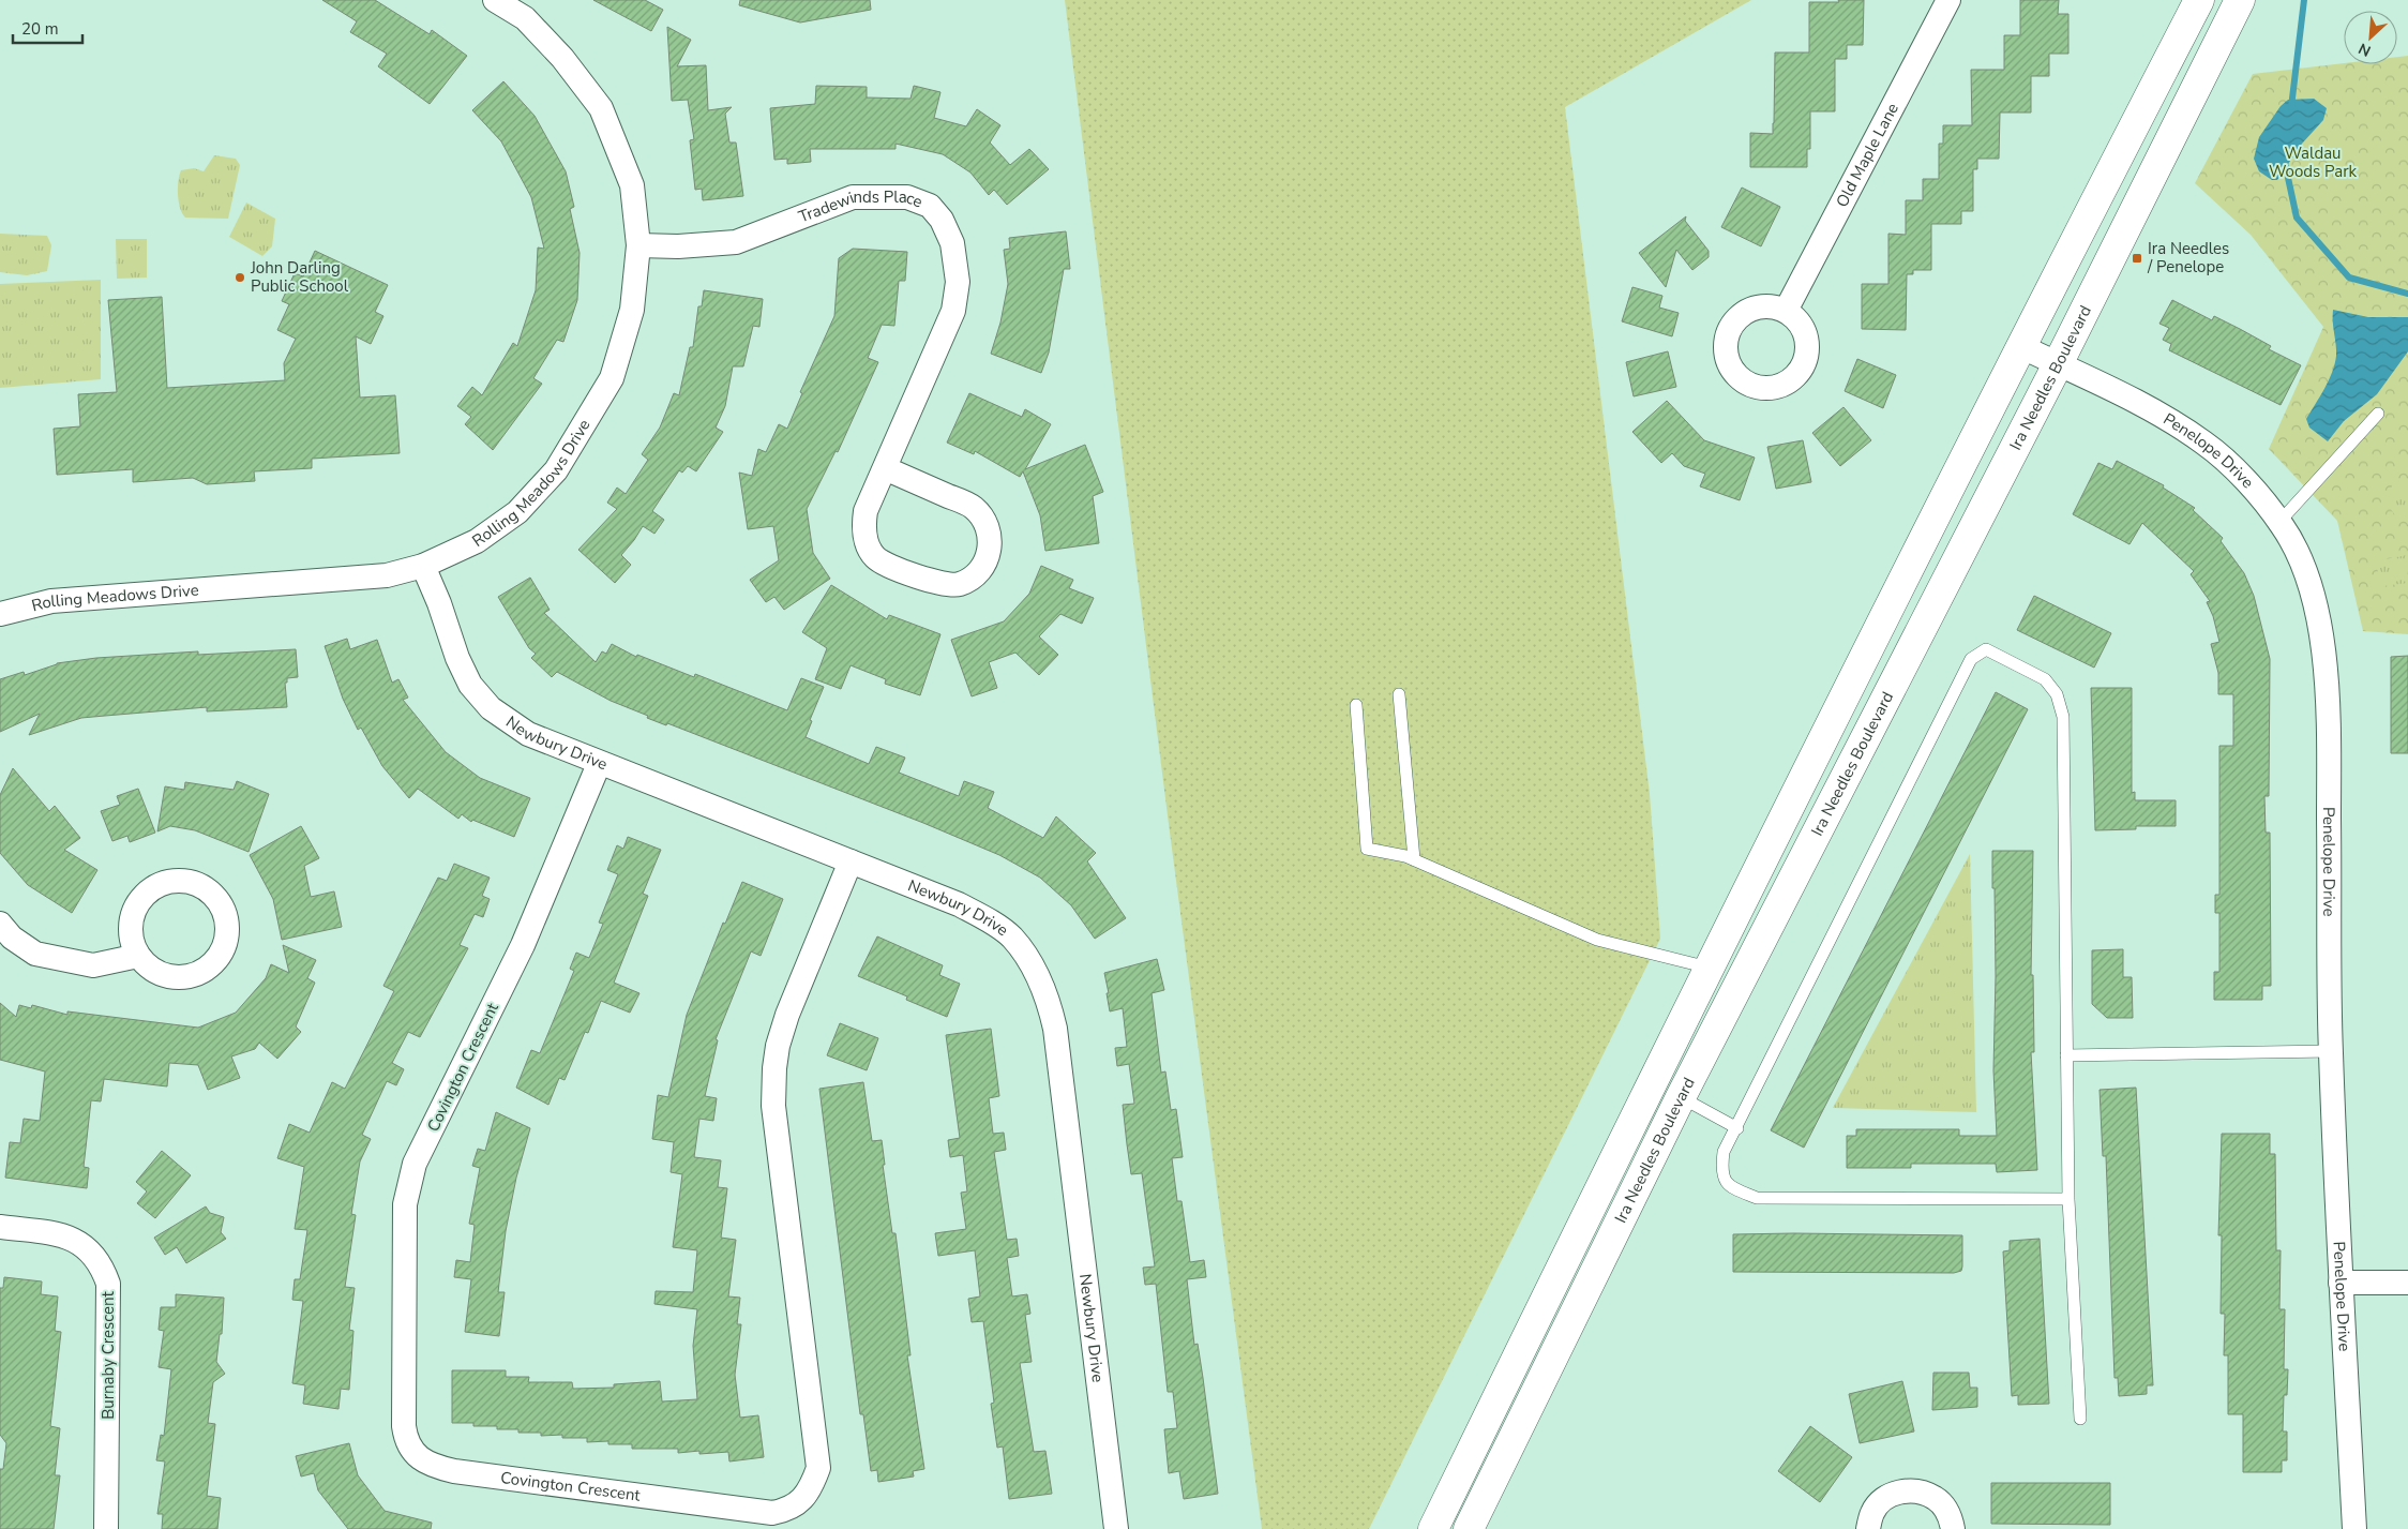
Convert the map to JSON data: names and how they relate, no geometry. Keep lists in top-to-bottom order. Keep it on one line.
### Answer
{"streets":{"main road":["Ira Needles Boulevard"],"street":["Old Maple Lane","Tradewinds Place","Penelope Drive","Rolling Meadows Drive","Newbury Drive","Covington Crescent","Burnaby Crescent"]},"crossings":[["Tradewinds Place","Rolling Meadows Drive"],["Ira Needles Boulevard","Penelope Drive"],["Rolling Meadows Drive","Newbury Drive"],["Newbury Drive","Covington Crescent"]],"parks":["Waldau Woods Park"],"places":{"transit":["Ira Needles / Penelope"],"other":["John Darling Public School"]},"scale_bar":"20 m","north":"bottom left"}
